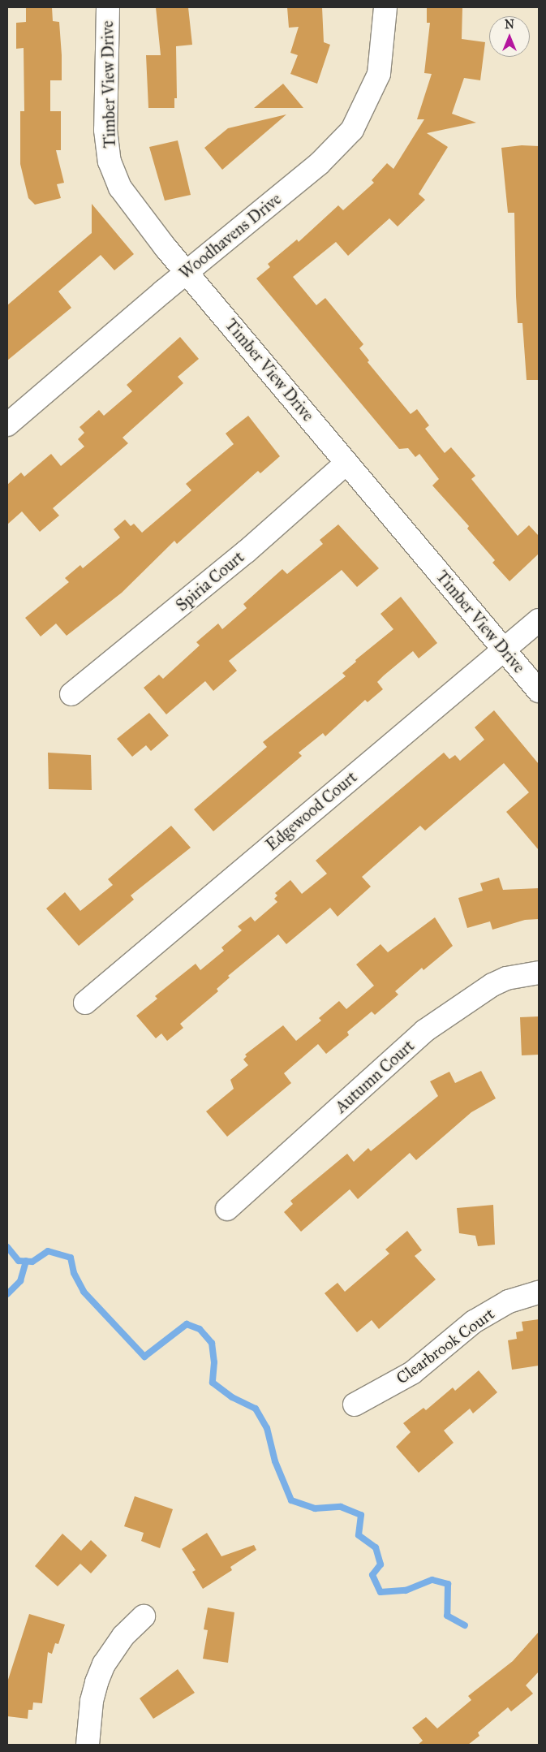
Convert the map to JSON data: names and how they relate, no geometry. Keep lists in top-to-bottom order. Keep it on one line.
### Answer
{"streets":{"street":["Timber View Drive","Woodhavens Drive","Spiria Court","Edgewood Court","Autumn Court","Clearbrook Court"]},"crossings":[["Timber View Drive","Woodhavens Drive"],["Timber View Drive","Spiria Court"],["Timber View Drive","Edgewood Court"]],"north":"top"}
